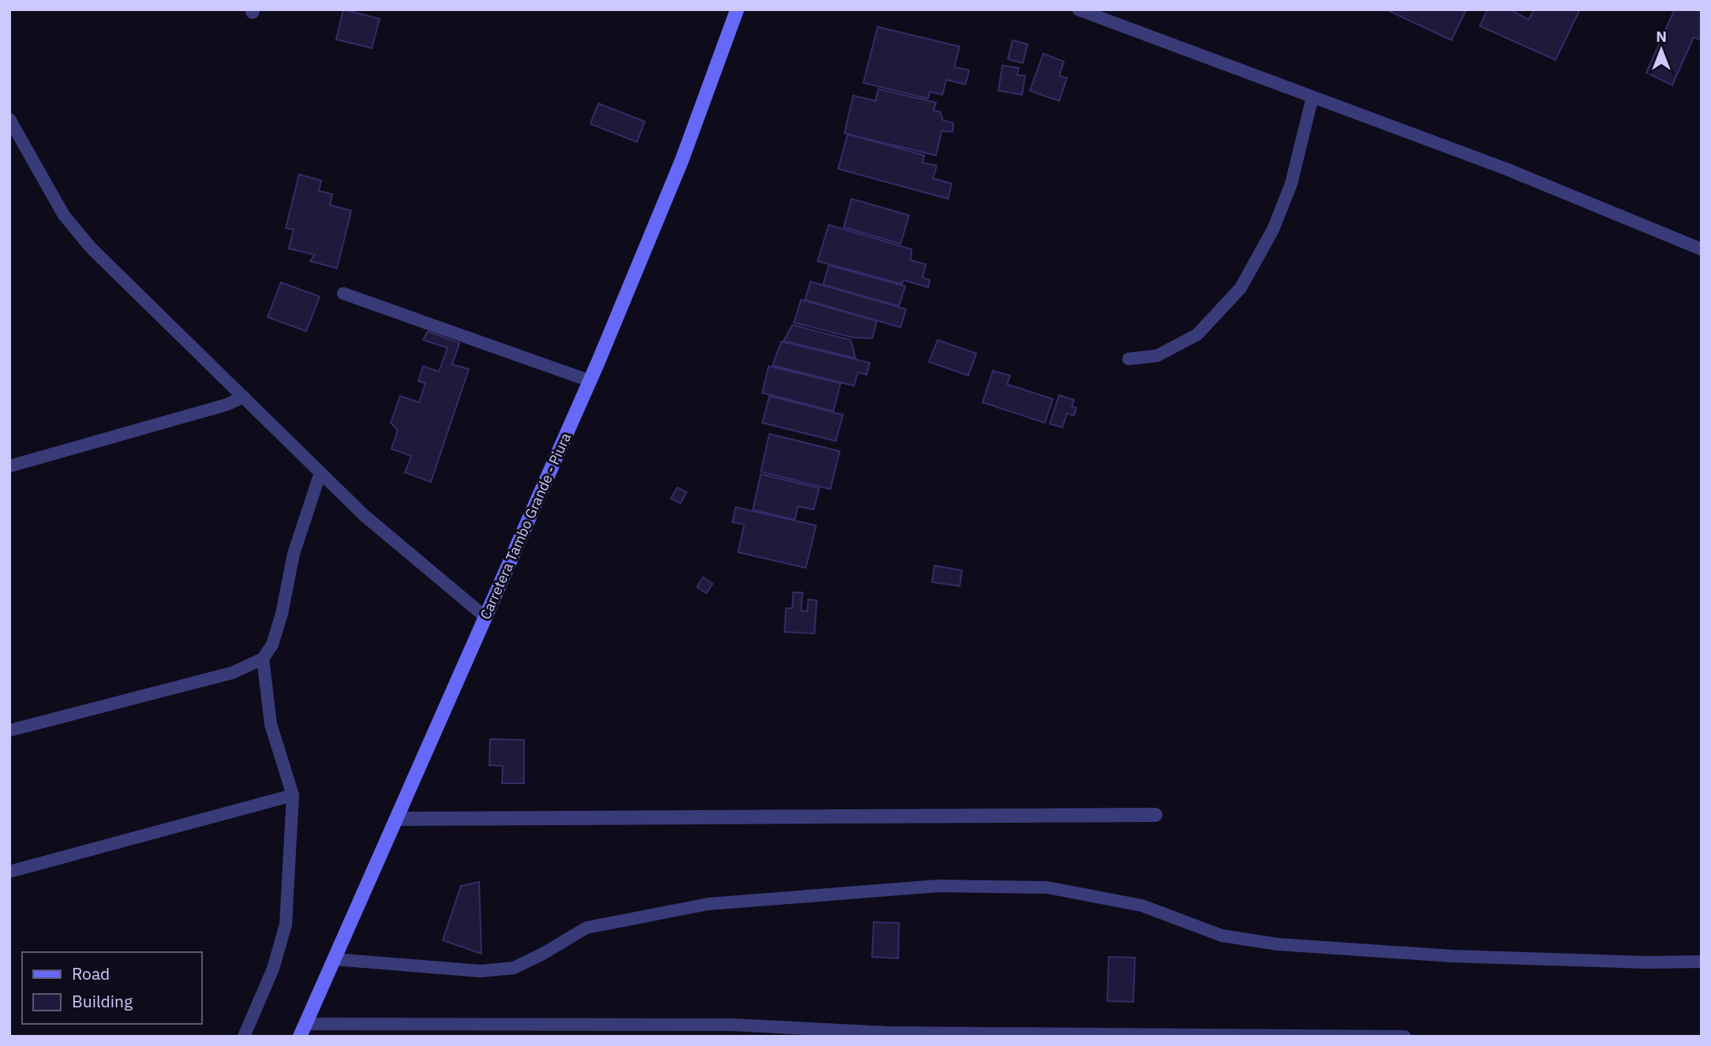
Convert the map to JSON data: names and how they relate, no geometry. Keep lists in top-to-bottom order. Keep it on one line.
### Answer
{"streets":{"main road":["Carretera Tambo Grande - Piura"]},"legend":["Road","Building"],"north":"top"}
